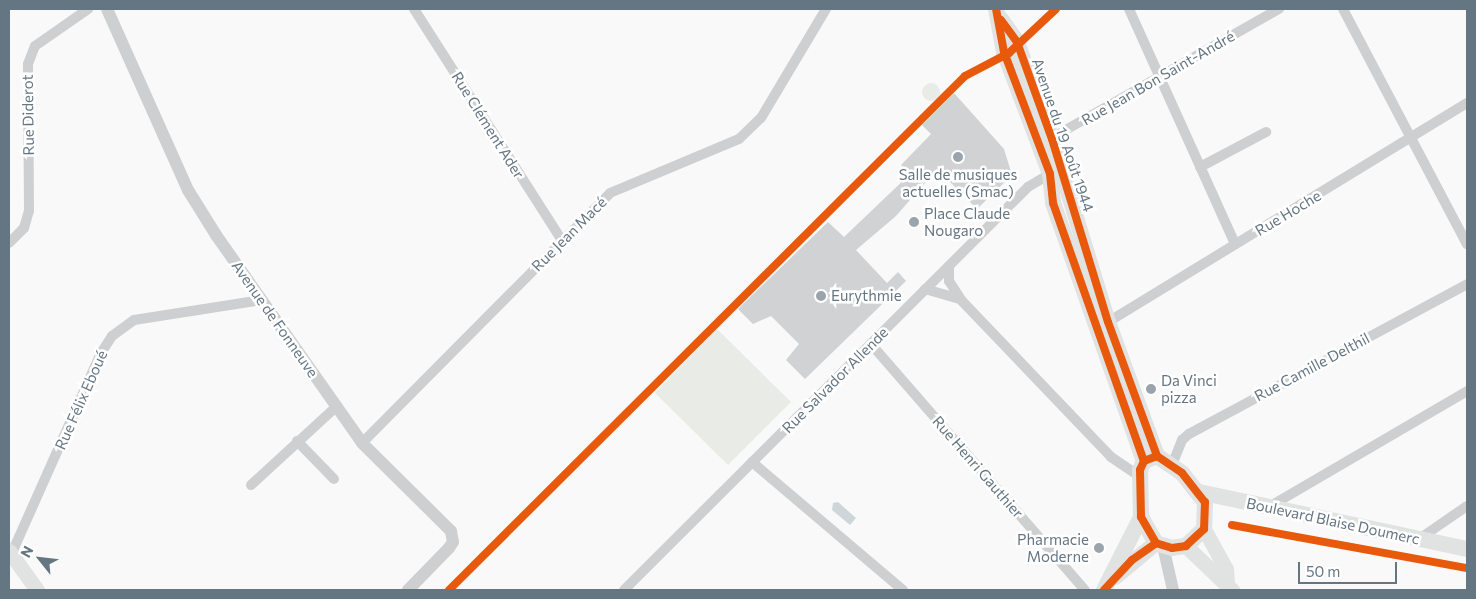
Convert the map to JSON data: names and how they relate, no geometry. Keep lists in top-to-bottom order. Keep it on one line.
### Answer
{"streets":{"main road":["Avenue du 19 Août 1944","Boulevard Blaise Doumerc"],"street":["Rue Jean Bon Saint-André","Rue Diderot","Rue Clément Ader","Rue Hoche","Rue Jean Macé","Avenue de Fonneuve","Rue Camille Delthil","Rue Salvador Allende","Rue Félix Eboué","Rue Henri Gauthier"]},"crossings":[["Rue Jean Bon Saint-André","Avenue du 19 Août 1944"],["Rue Clément Ader","Rue Jean Macé"],["Avenue du 19 Août 1944","Rue Hoche"],["Avenue du 19 Août 1944","Rue Camille Delthil"],["Avenue du 19 Août 1944","Rue Salvador Allende"],["Avenue du 19 Août 1944","Boulevard Blaise Doumerc"],["Rue Jean Macé","Avenue de Fonneuve"],["Avenue de Fonneuve","Rue Félix Eboué"],["Rue Camille Delthil","Boulevard Blaise Doumerc"],["Rue Salvador Allende","Rue Henri Gauthier"]],"places":["Salle de musiques actuelles (Smac)","Place Claude Nougaro","Eurythmie","Da Vinci pizza","Pharmacie Moderne"],"scale_bar":"50 m","north":"top left"}
